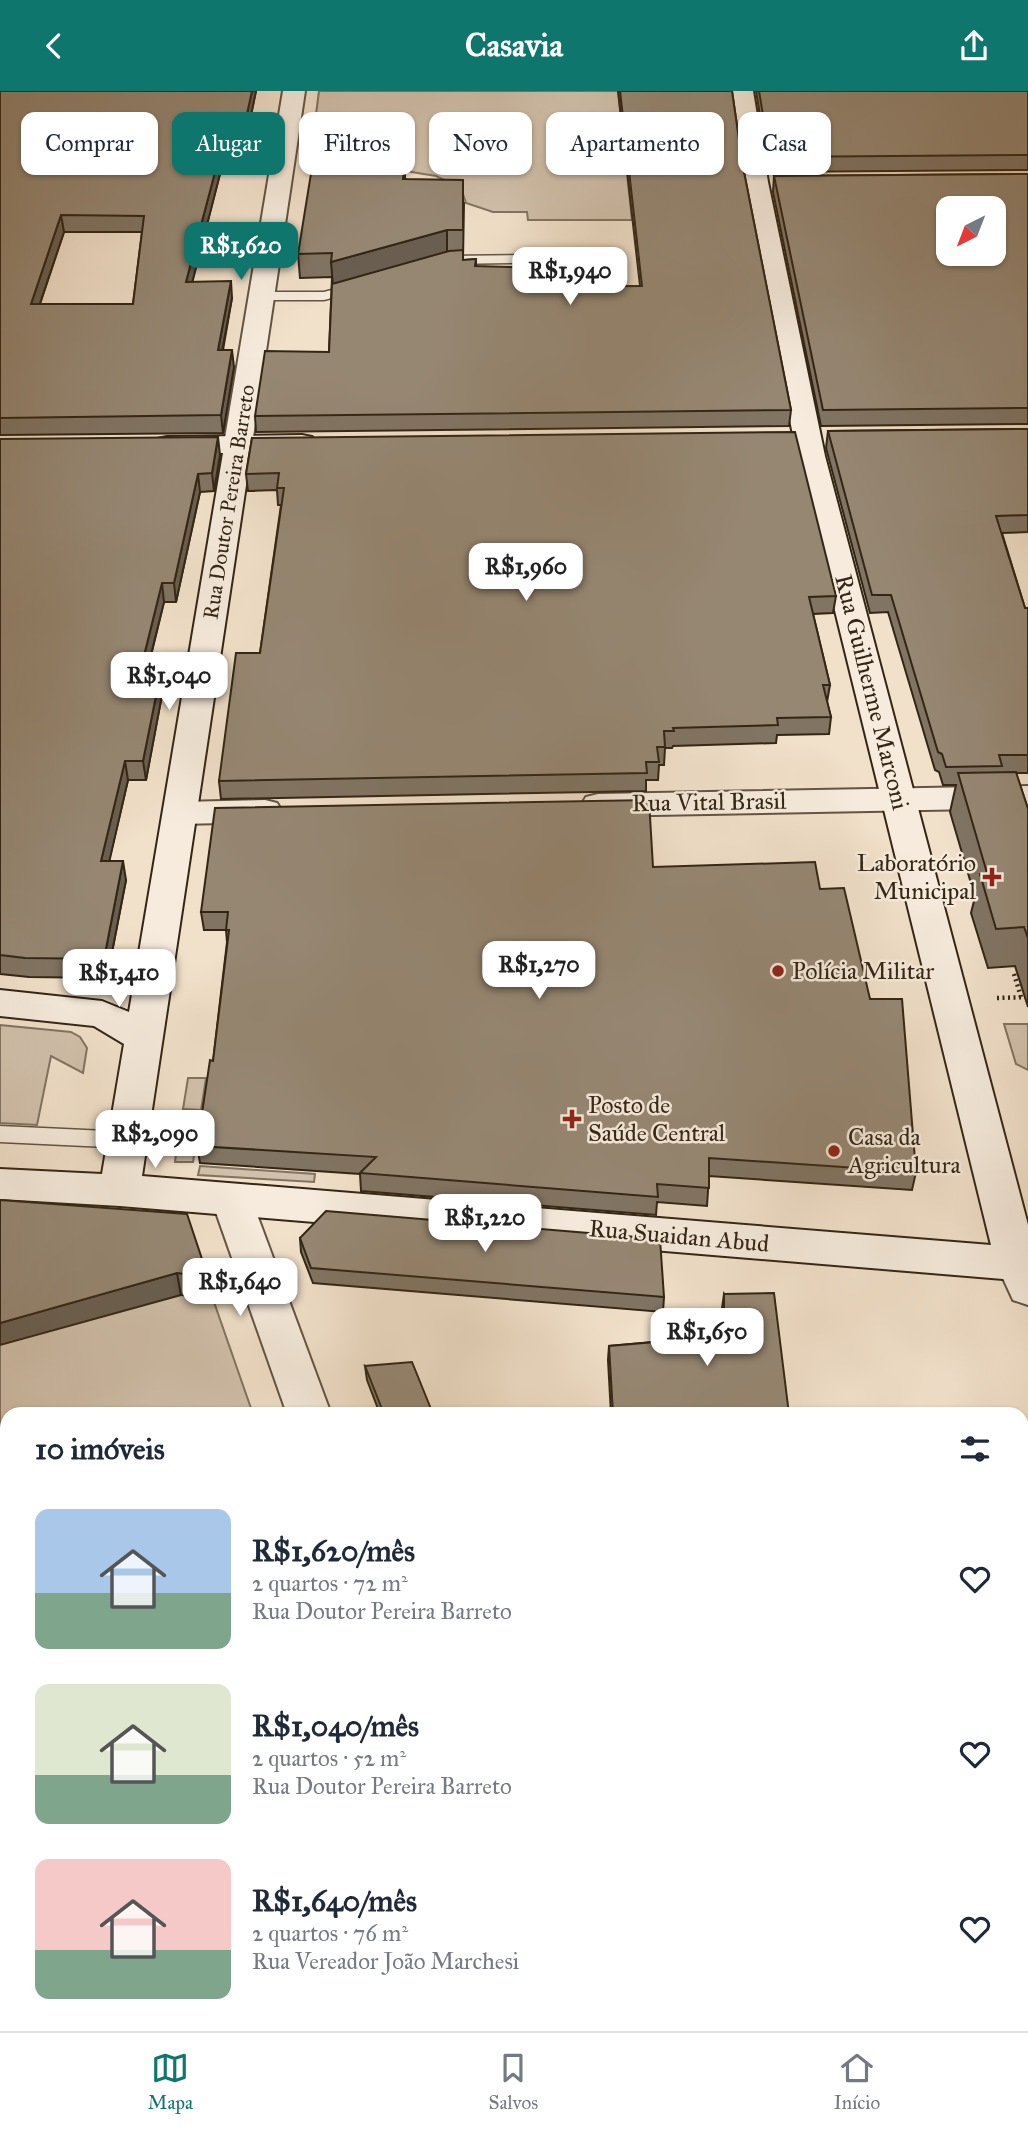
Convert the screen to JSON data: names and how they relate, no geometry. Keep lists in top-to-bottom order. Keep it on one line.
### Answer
{"streets":{"street":["Rua Doutor Pereira Barreto","Rua Guilherme Marconi","Rua Vital Brasil","Rua Suaidan Abud"]},"crossings":[["Rua Doutor Pereira Barreto","Rua Suaidan Abud"],["Rua Guilherme Marconi","Rua Vital Brasil"],["Rua Guilherme Marconi","Rua Suaidan Abud"]],"places":{"health":["Laboratório Municipal","Posto de Saúde Central"],"other":["Polícia Militar","Casa da Agricultura"]},"north":"bottom left","page":{"header":"Casavia","chip":["Comprar","Alugar","Filtros","Novo","Apartamento","Casa"],"price":["R$1,620","R$1,940","R$1,960","R$1,040","R$1,270","R$1,410","R$2,090","R$1,220","R$1,640","R$1,650"],"heading":"10 imóveis","list":[{"name":"R$1,620/mês","note":"2 quartos · 72 m² · Rua Doutor Pereira Barreto"},{"name":"R$1,040/mês","note":"2 quartos · 52 m² · Rua Doutor Pereira Barreto"},{"name":"R$1,640/mês","note":"2 quartos · 76 m² · Rua Vereador João Marchesi"}],"tabs":["Mapa","Salvos","Início"]}}
